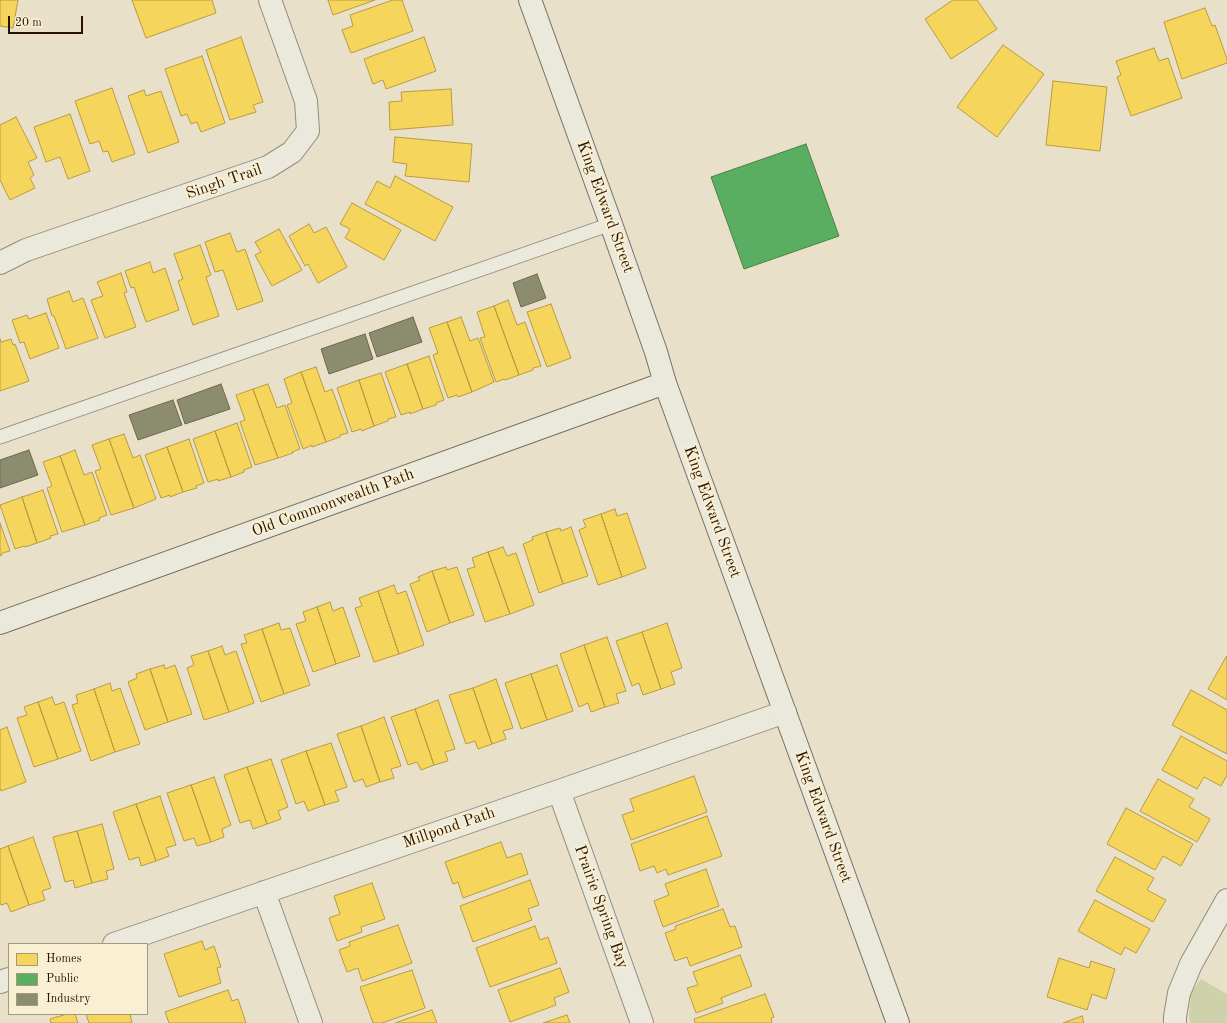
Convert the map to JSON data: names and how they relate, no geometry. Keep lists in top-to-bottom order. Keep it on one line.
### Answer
{"streets":{"street":["Singh Trail","King Edward Street","Old Commonwealth Path","Millpond Path","Prairie Spring Bay"]},"crossings":[["King Edward Street","Old Commonwealth Path"],["King Edward Street","Millpond Path"],["Millpond Path","Prairie Spring Bay"]],"legend":["Homes","Public","Industry"],"scale_bar":"20 m"}
